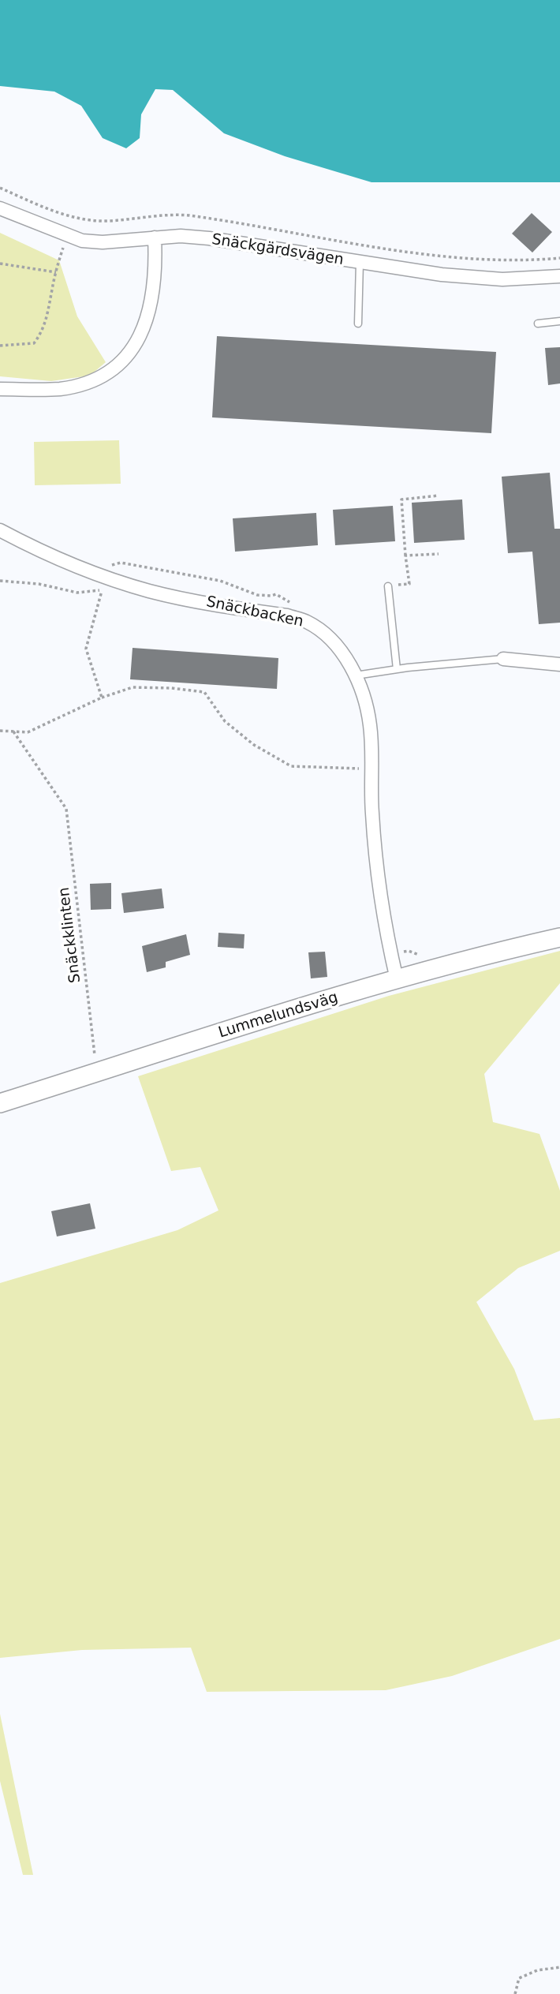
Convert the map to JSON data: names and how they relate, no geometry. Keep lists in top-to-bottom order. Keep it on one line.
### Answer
{"streets":{"main road":["Lummelundsväg"],"street":["Snäckgärdsvägen","Snäckbacken"],"path":["Snäckklinten"]},"crossings":[["Snäckbacken","Lummelundsväg"]]}
